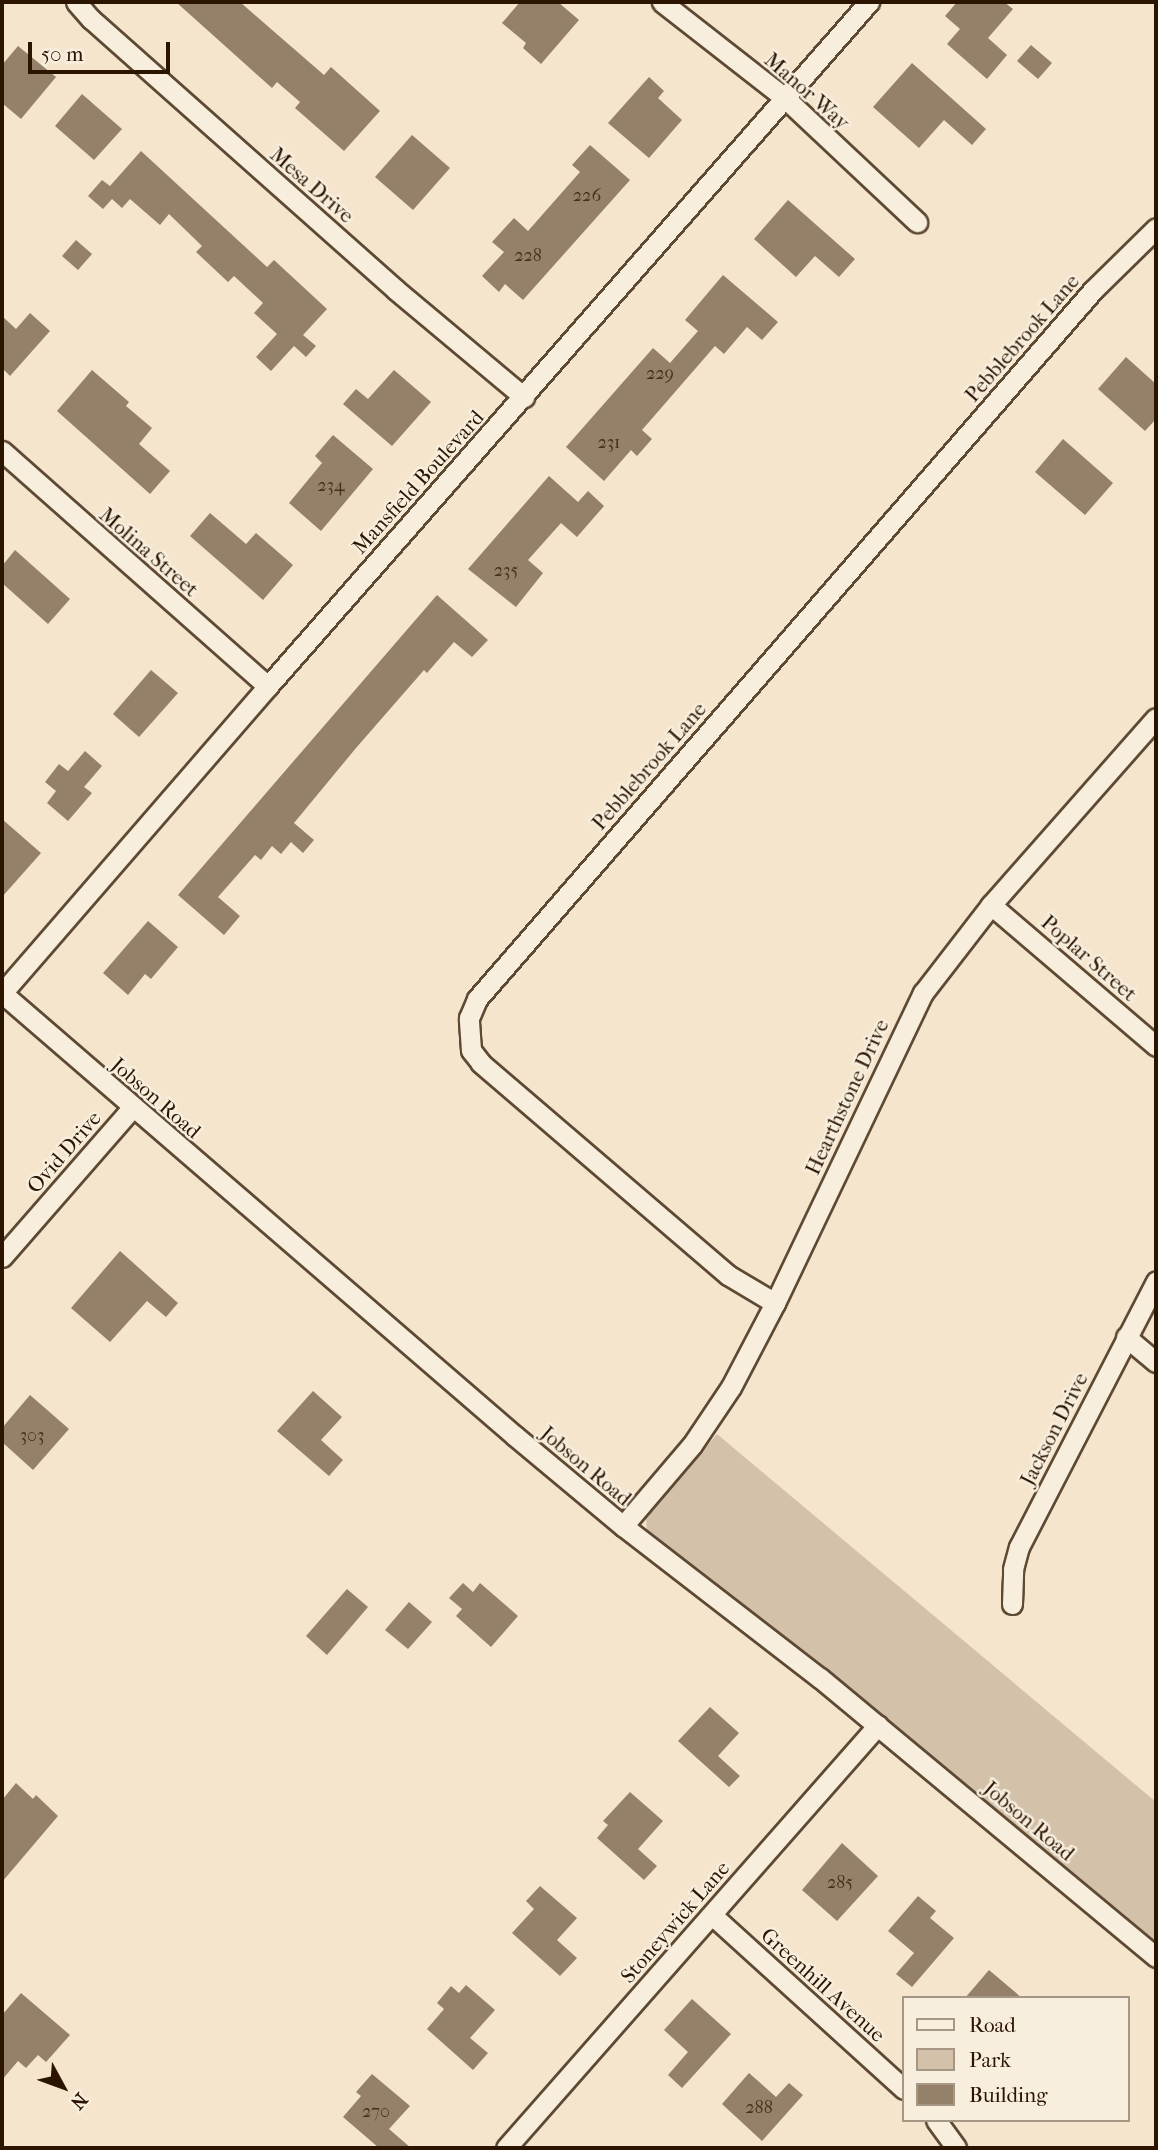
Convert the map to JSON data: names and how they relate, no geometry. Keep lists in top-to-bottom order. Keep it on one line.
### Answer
{"streets":{"street":["Manor Way","Mesa Drive","Pebblebrook Lane","Mansfield Boulevard","Molina Street","Poplar Street","Hearthstone Drive","Jobson Road","Ovid Drive","Jackson Drive","Stoneywick Lane","Greenhill Avenue"]},"crossings":[["Manor Way","Mansfield Boulevard"],["Mesa Drive","Mansfield Boulevard"],["Pebblebrook Lane","Hearthstone Drive"],["Mansfield Boulevard","Molina Street"],["Mansfield Boulevard","Jobson Road"],["Poplar Street","Hearthstone Drive"],["Hearthstone Drive","Jobson Road"],["Jobson Road","Ovid Drive"],["Jobson Road","Stoneywick Lane"],["Stoneywick Lane","Greenhill Avenue"]],"house_numbers":["226","228","229","231","234","235","303","285","288","270"],"legend":["Road","Park","Building"],"scale_bar":"50 m","north":"bottom right"}
